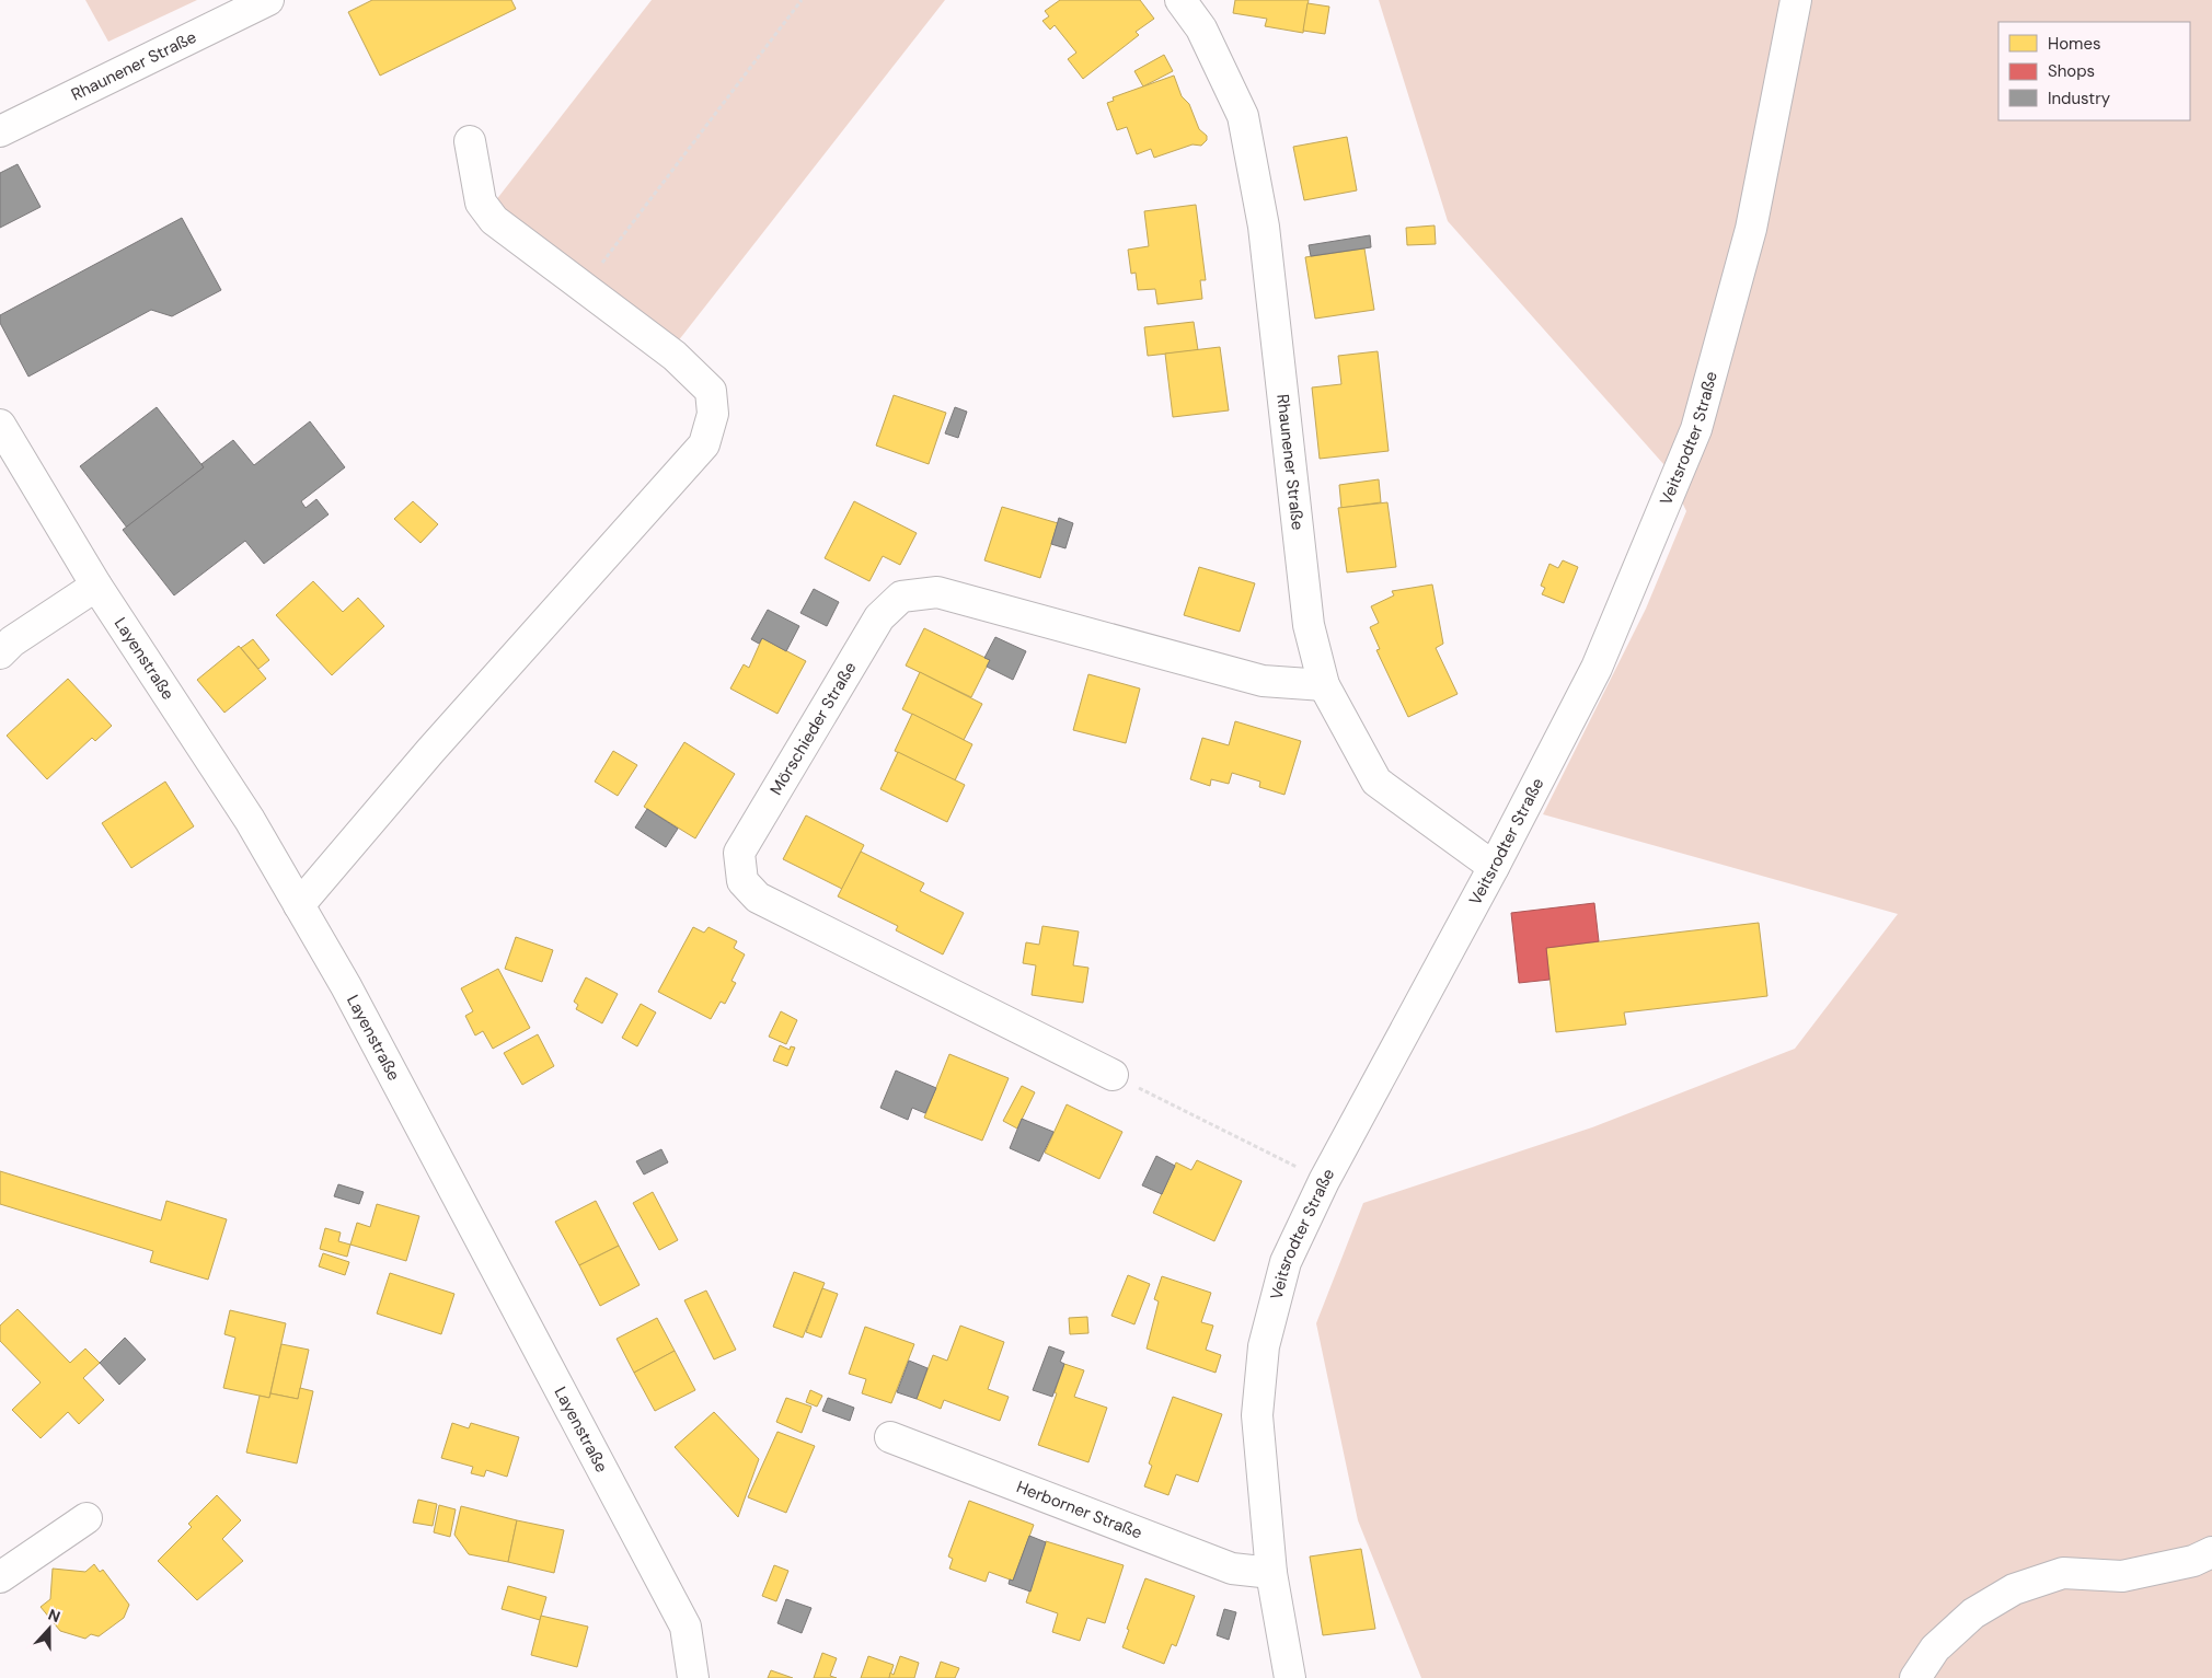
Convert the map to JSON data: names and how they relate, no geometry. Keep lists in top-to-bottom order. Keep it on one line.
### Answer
{"streets":{"street":["Rhaunener Straße","Veitsrodter Straße","Layenstraße","Mörschieder Straße","Herborner Straße"]},"crossings":[["Rhaunener Straße","Veitsrodter Straße"],["Rhaunener Straße","Mörschieder Straße"],["Veitsrodter Straße","Herborner Straße"]],"legend":["Homes","Shops","Industry"],"north":"top"}
